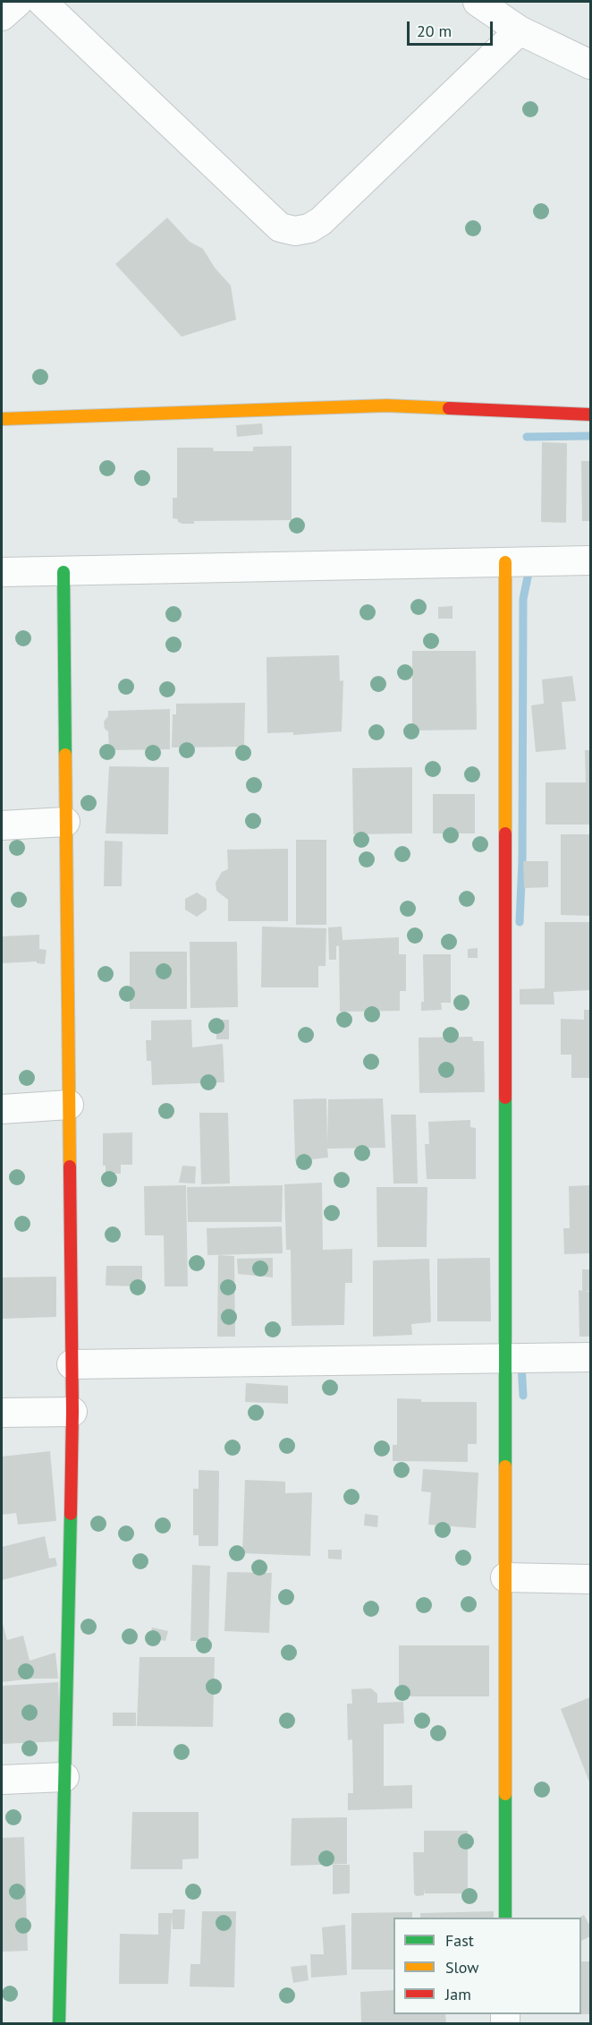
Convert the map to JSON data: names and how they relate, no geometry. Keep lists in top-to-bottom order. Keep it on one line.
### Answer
{"legend":["Fast","Slow","Jam"],"scale_bar":"20 m"}
